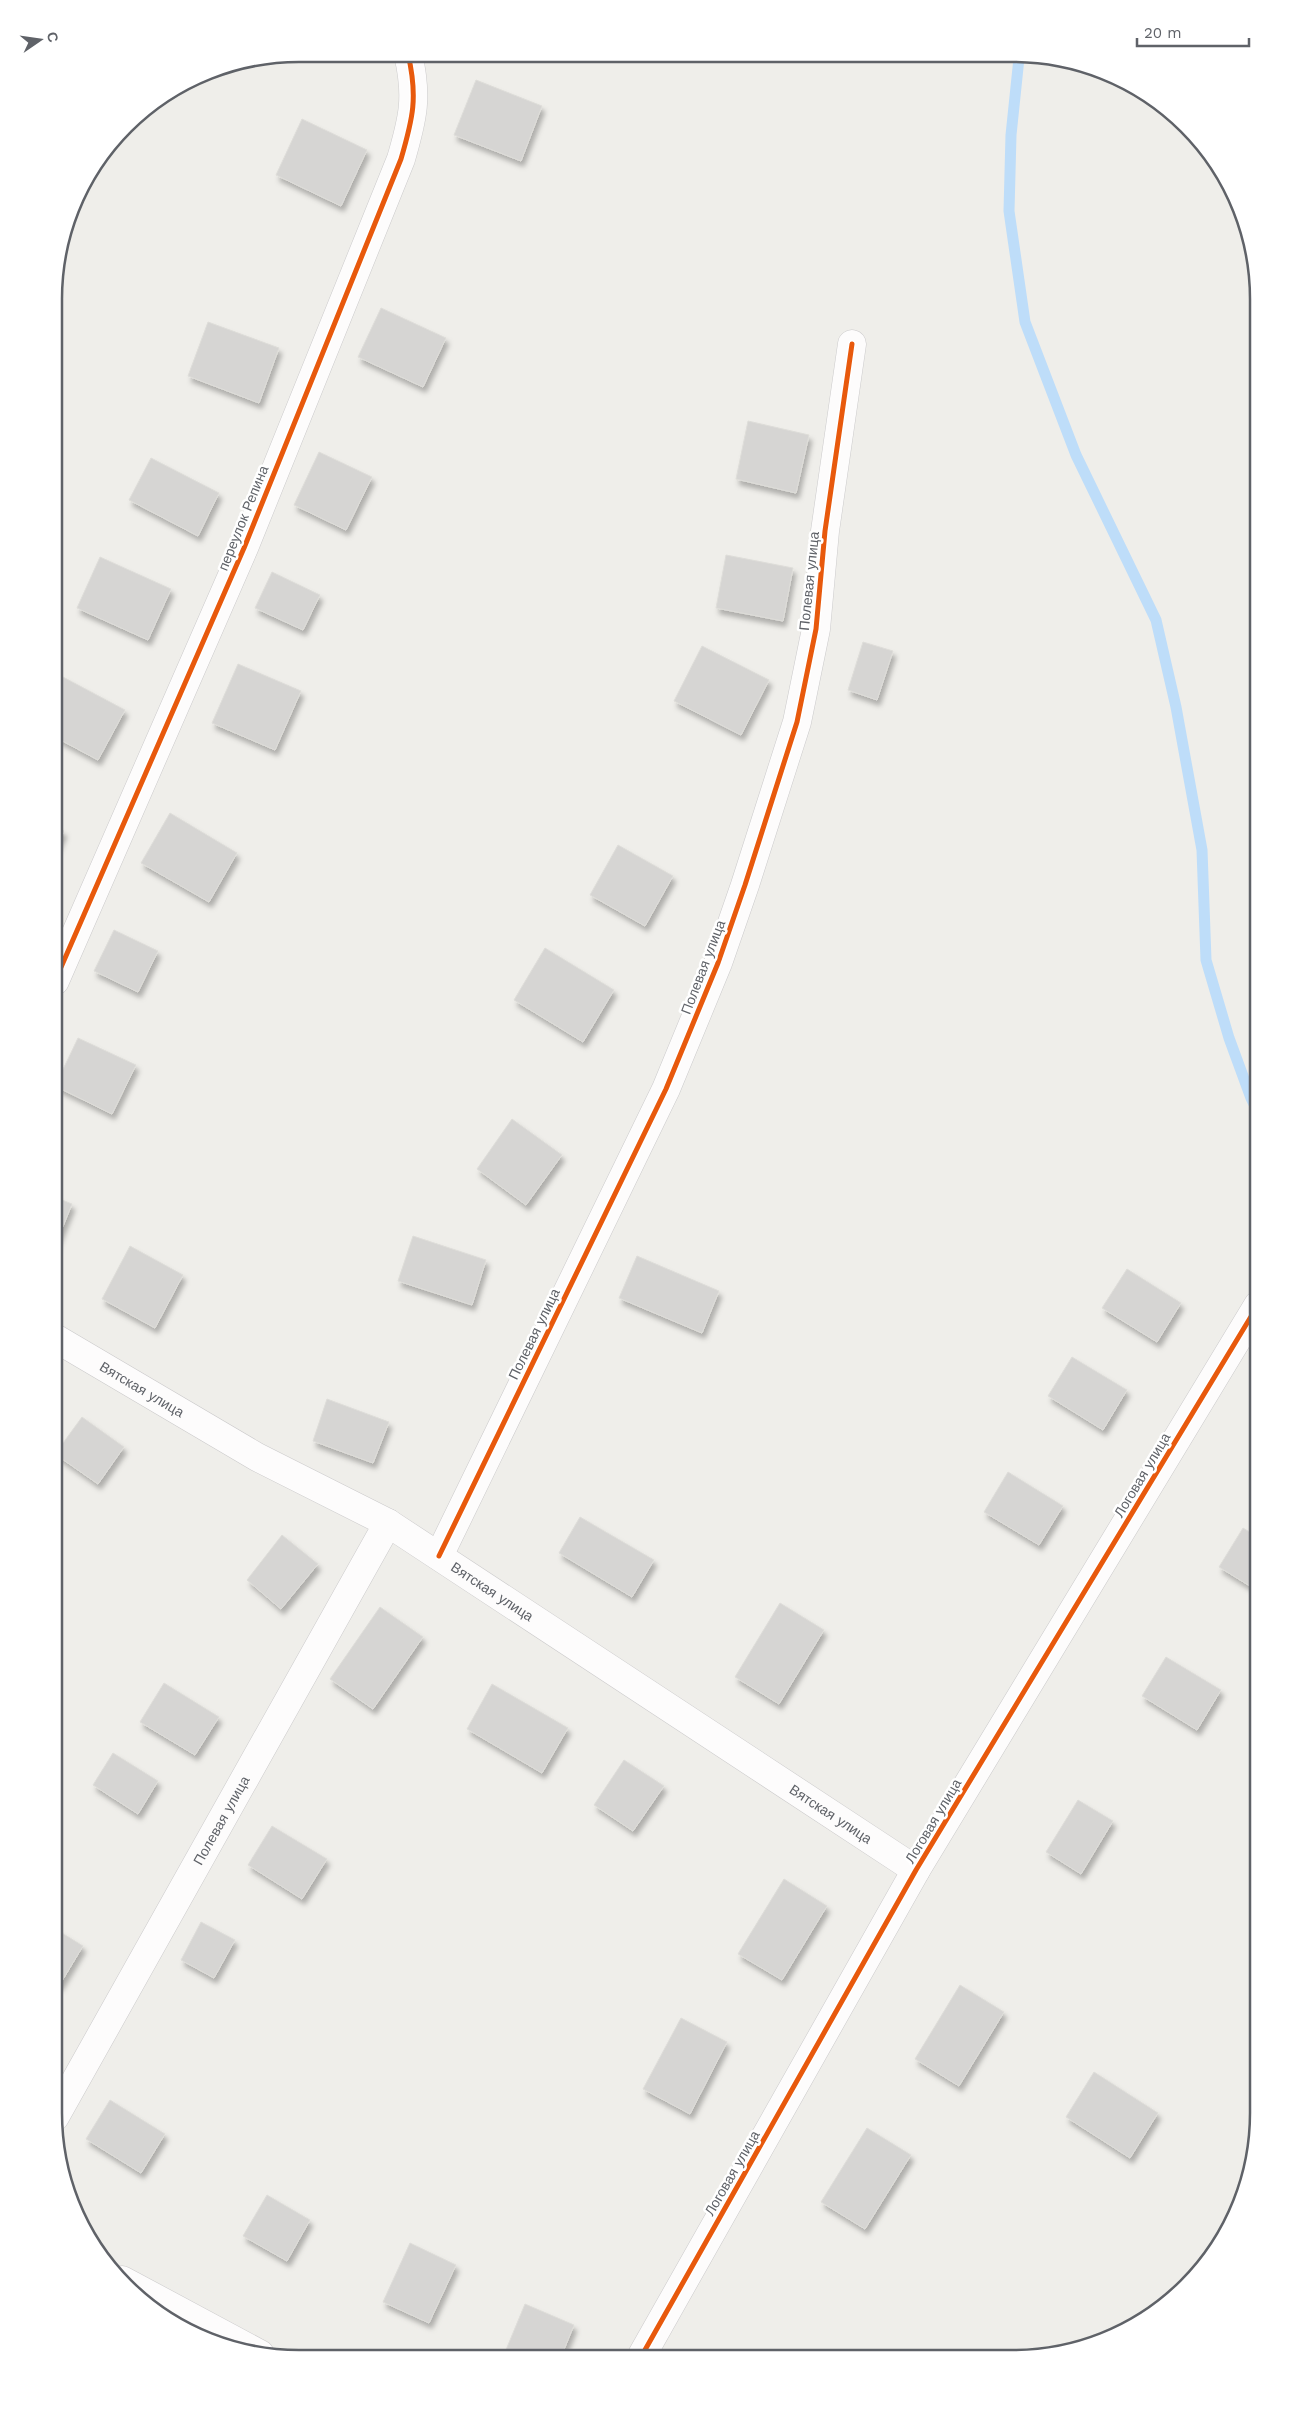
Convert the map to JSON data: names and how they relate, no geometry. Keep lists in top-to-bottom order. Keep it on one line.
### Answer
{"streets":{"street":["переулок Репина","Полевая улица","Вятская улица","Логовая улица"]},"crossings":[["Полевая улица","Вятская улица"],["Вятская улица","Логовая улица"]],"scale_bar":"20 m","north":"right"}
